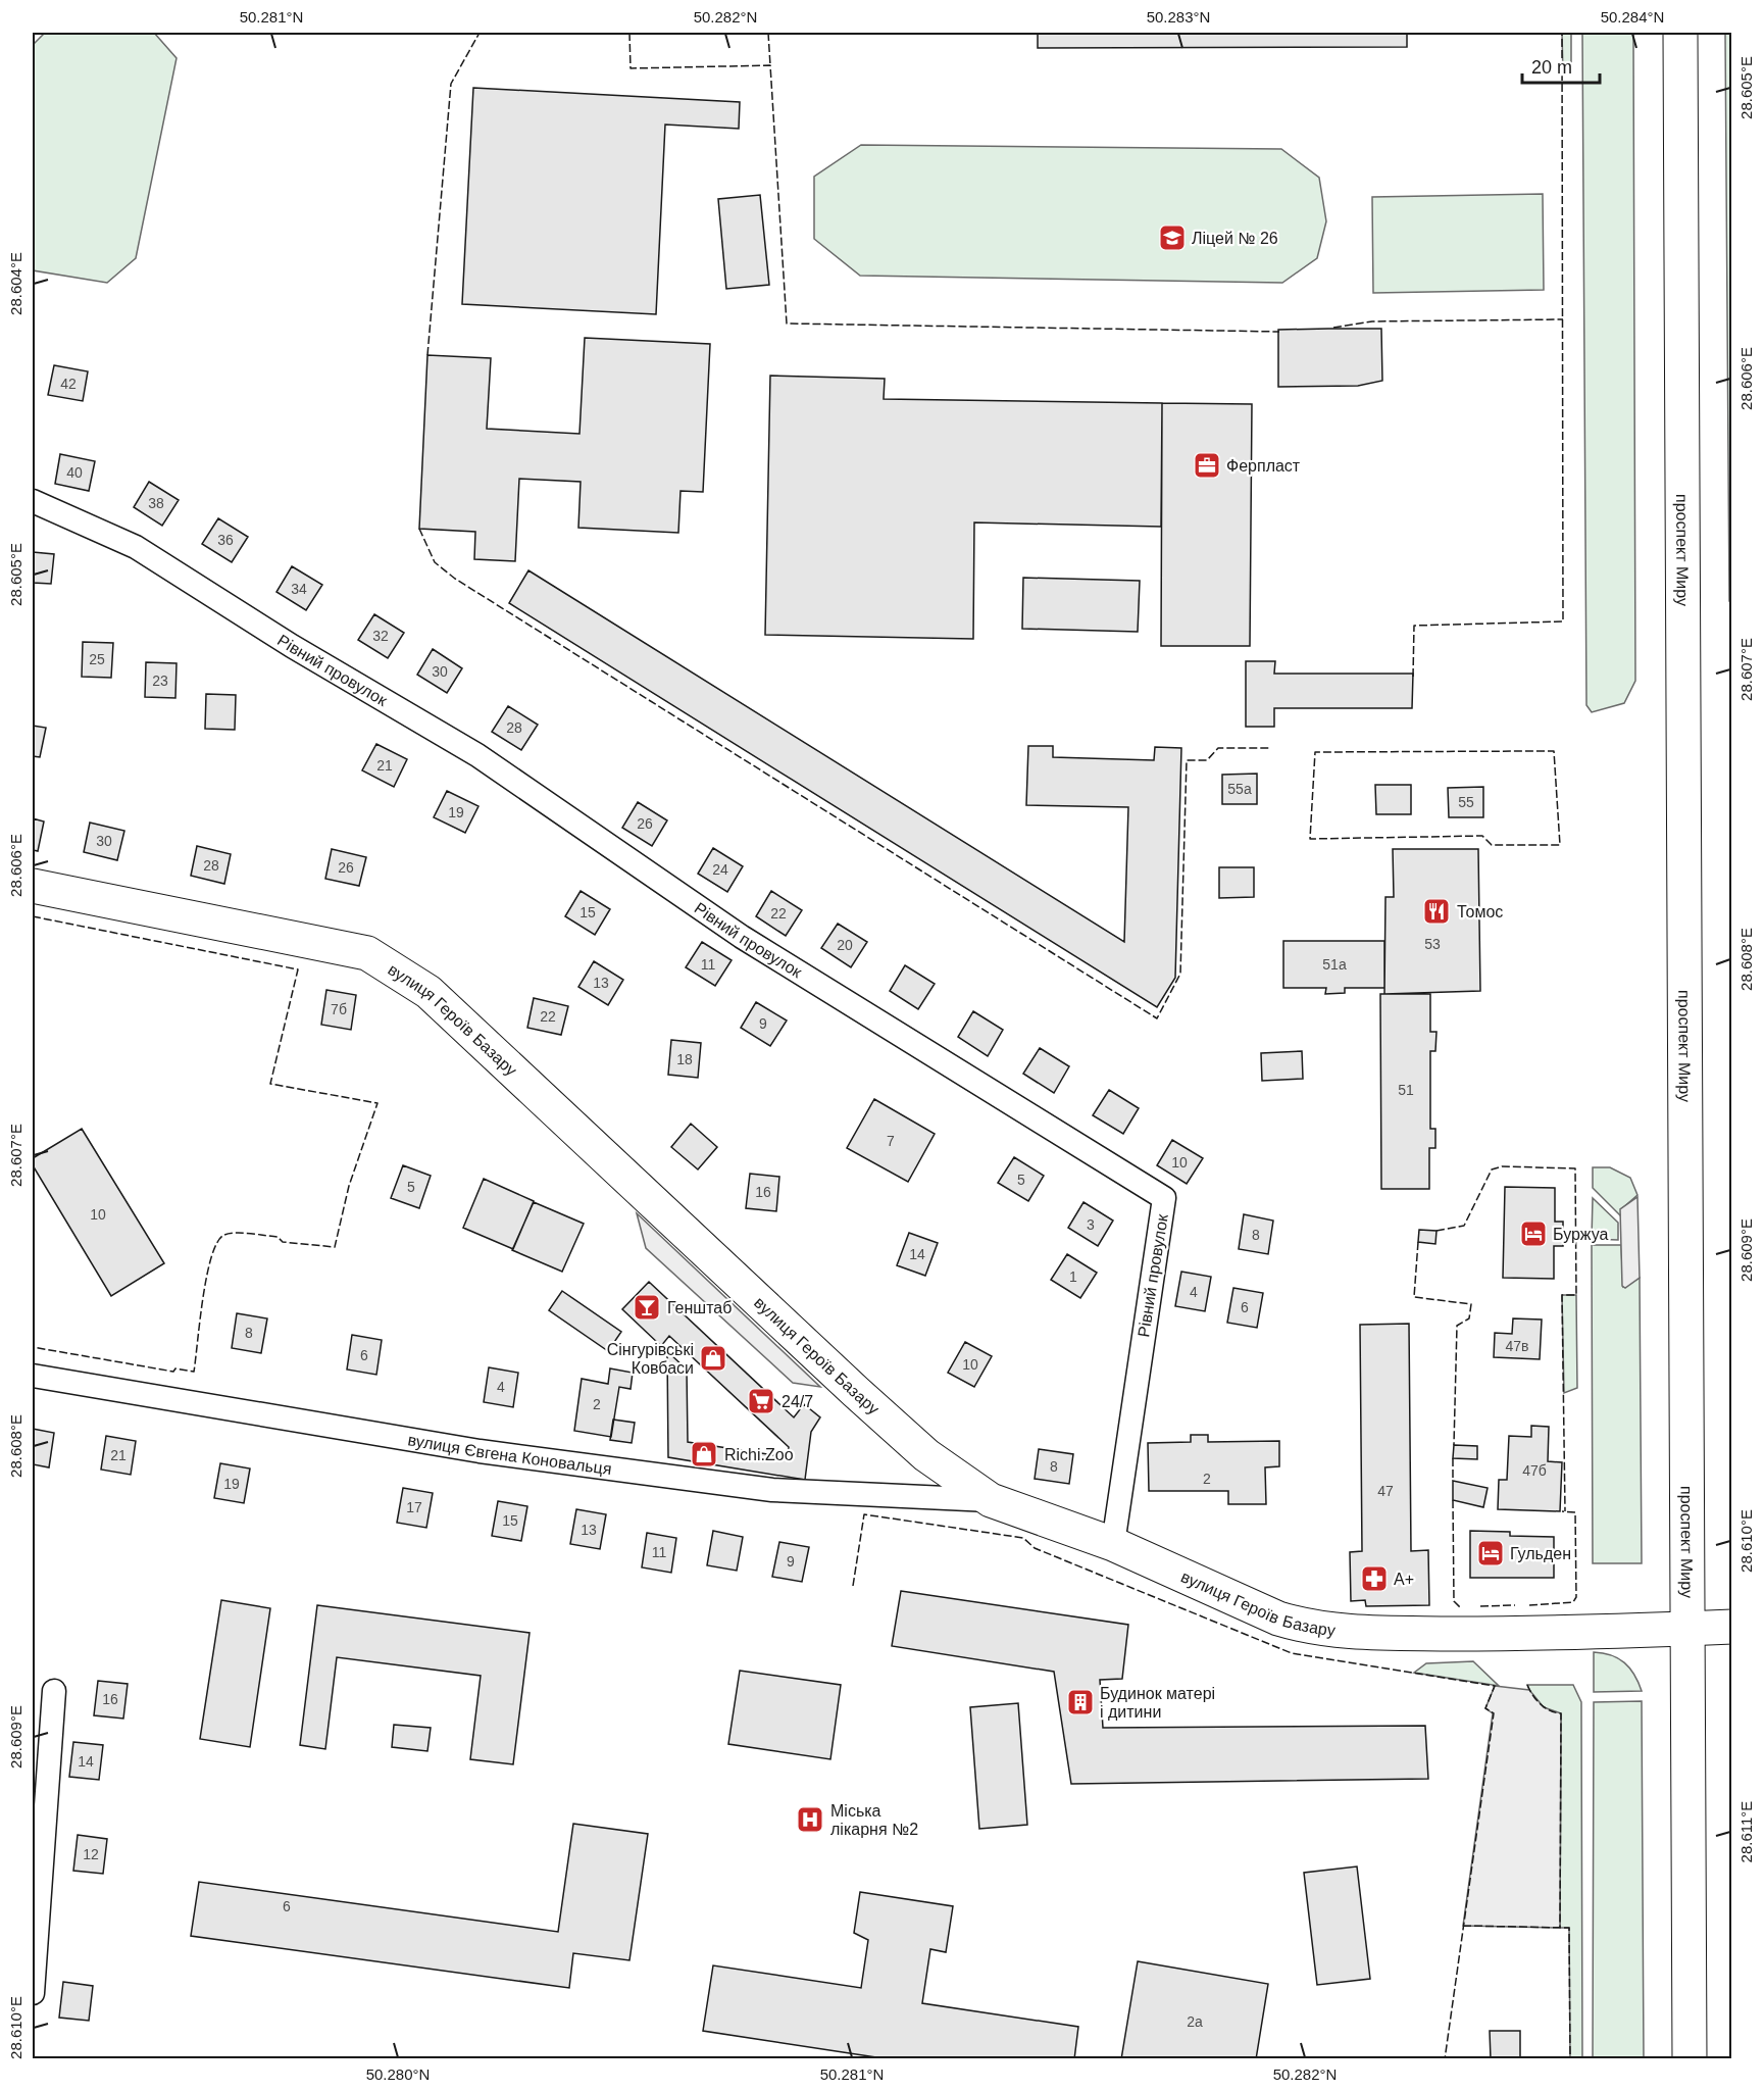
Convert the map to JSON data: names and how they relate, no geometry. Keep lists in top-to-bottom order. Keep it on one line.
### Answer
{"streets":{"main road":["проспект Миру","вулиця Героїв Базару"],"street":["Рівний провулок","вулиця Євгена Коновальця"]},"crossings":[["проспект Миру","вулиця Героїв Базару"],["Рівний провулок","вулиця Героїв Базару"],["вулиця Героїв Базару","вулиця Євгена Коновальця"]],"places":{"school or university":["Ліцей № 26"],"office":["Ферпласт"],"restaurant":["Томос"],"hotel":["Буржуа","Гульден"],"bar":["Генштаб"],"shop":["Сінгурівські Ковбаси","Richi.Zoo"],"supermarket":["24/7"],"pharmacy":["A+"],"building":["Будинок матері і дитини"],"hospital":["Міська лікарня №2"]},"house_numbers":["42","40","38","36","34","32","25","30","23","28","21","55а","55","19","26","30","28","26","24","15","22","53","20","11","51а","13","7б","22","9","18","51","7","10","5","5","16","10","3","8","14","1","4","6","8","47в","6","10","4","2","21","8","47б","2","19","47","17","15","13","11","9","16","14","12","6","2а"],"scale_bar":"20 m","coordinates":["50.281°N","50.282°N","50.283°N","50.284°N","28.605°E","28.604°E","28.606°E","28.607°E","28.608°E","28.609°E","28.610°E","28.611°E","50.280°N"]}
